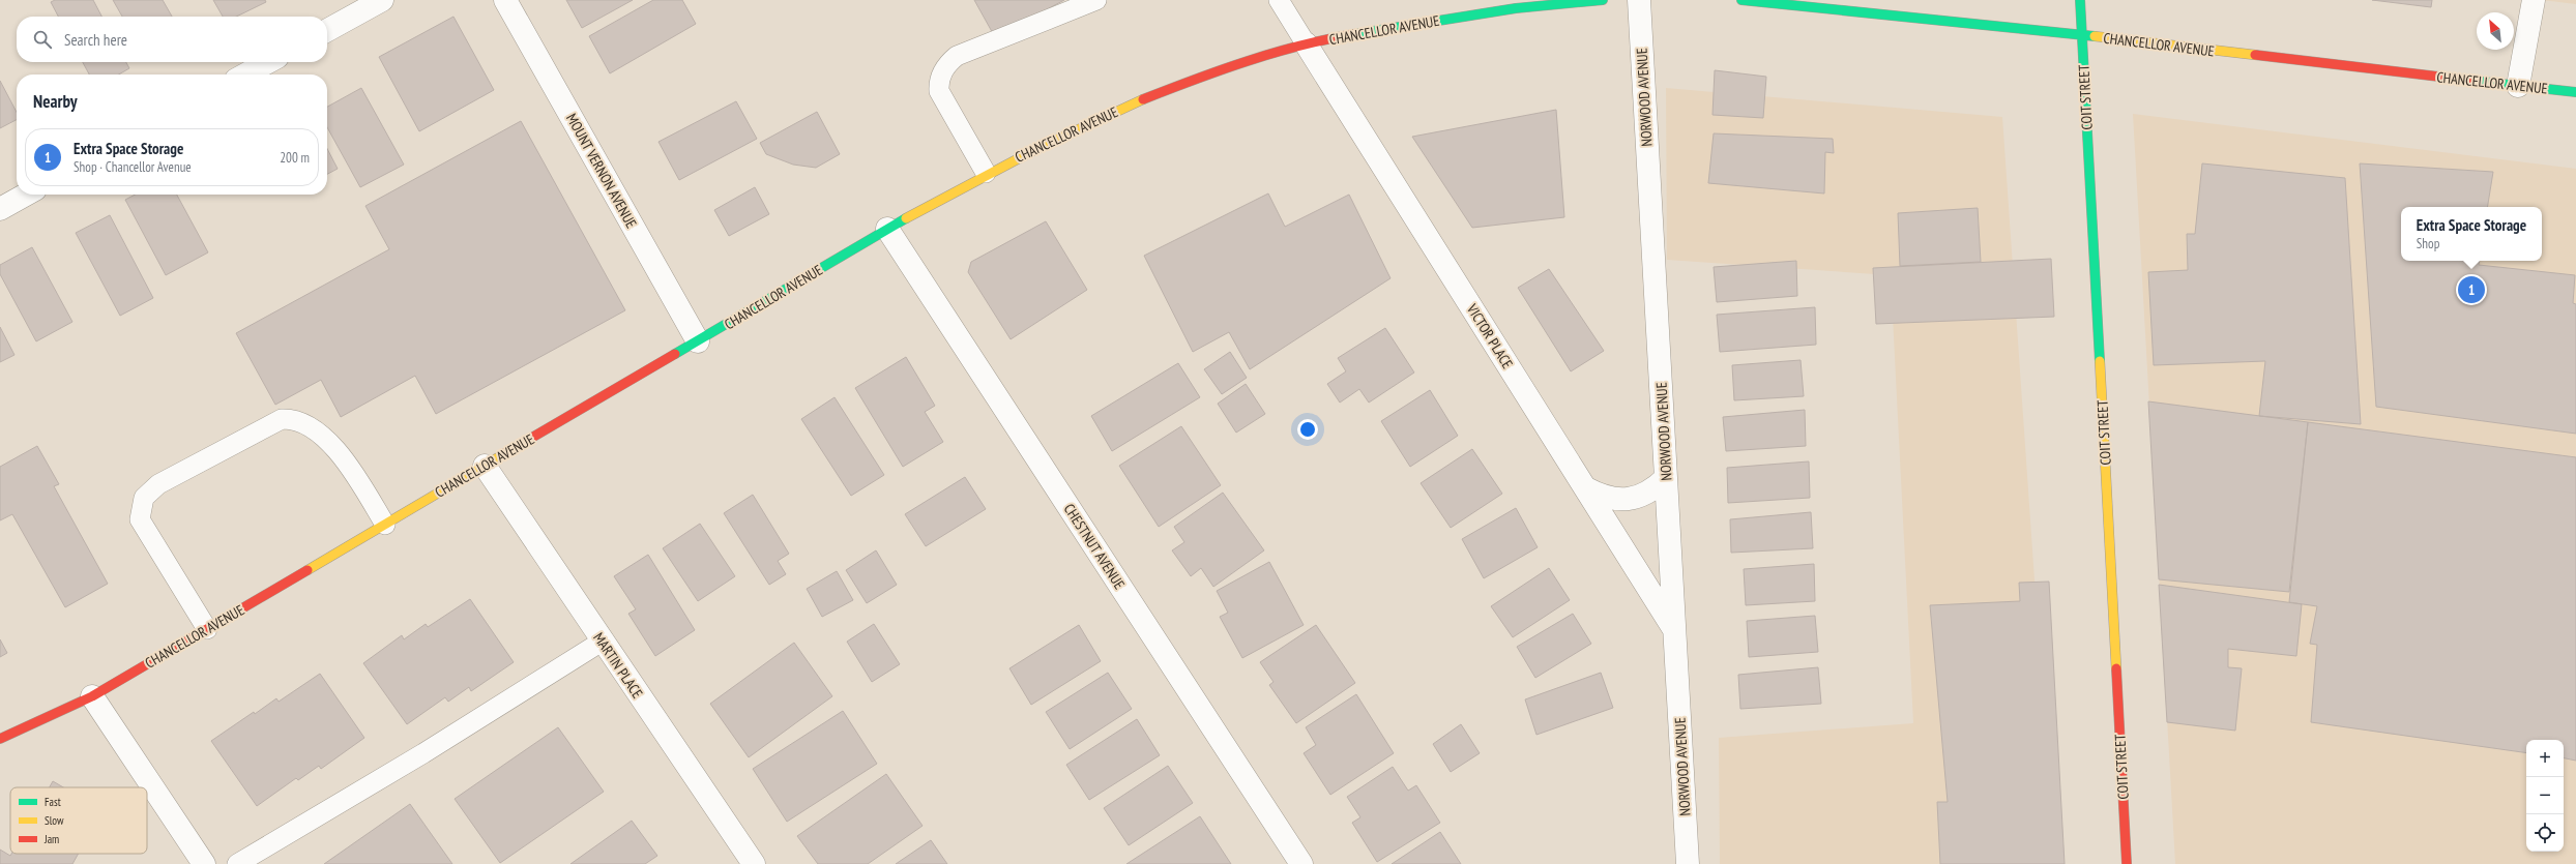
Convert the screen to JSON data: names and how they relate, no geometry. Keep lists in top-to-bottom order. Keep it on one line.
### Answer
{"streets":{"main road":["CHANCELLOR AVENUE","COIT STREET"],"street":["NORWOOD AVENUE","MOUNT VERNON AVENUE","VICTOR PLACE","CHESTNUT AVENUE","MARTIN PLACE"]},"crossings":[["CHANCELLOR AVENUE","COIT STREET"],["CHANCELLOR AVENUE","MOUNT VERNON AVENUE"],["CHANCELLOR AVENUE","VICTOR PLACE"],["CHANCELLOR AVENUE","CHESTNUT AVENUE"],["CHANCELLOR AVENUE","MARTIN PLACE"],["NORWOOD AVENUE","VICTOR PLACE"]],"legend":["Fast","Slow","Jam"],"north":"top left","page":{"search":"Search here","heading":"Nearby","list":[{"mark":"1","name":"Extra Space Storage","note":"Shop · Chancellor Avenue","value":"200 m"}],"popup":["Extra Space Storage","Shop"],"pins":"1","map_buttons":["+","−"]}}
